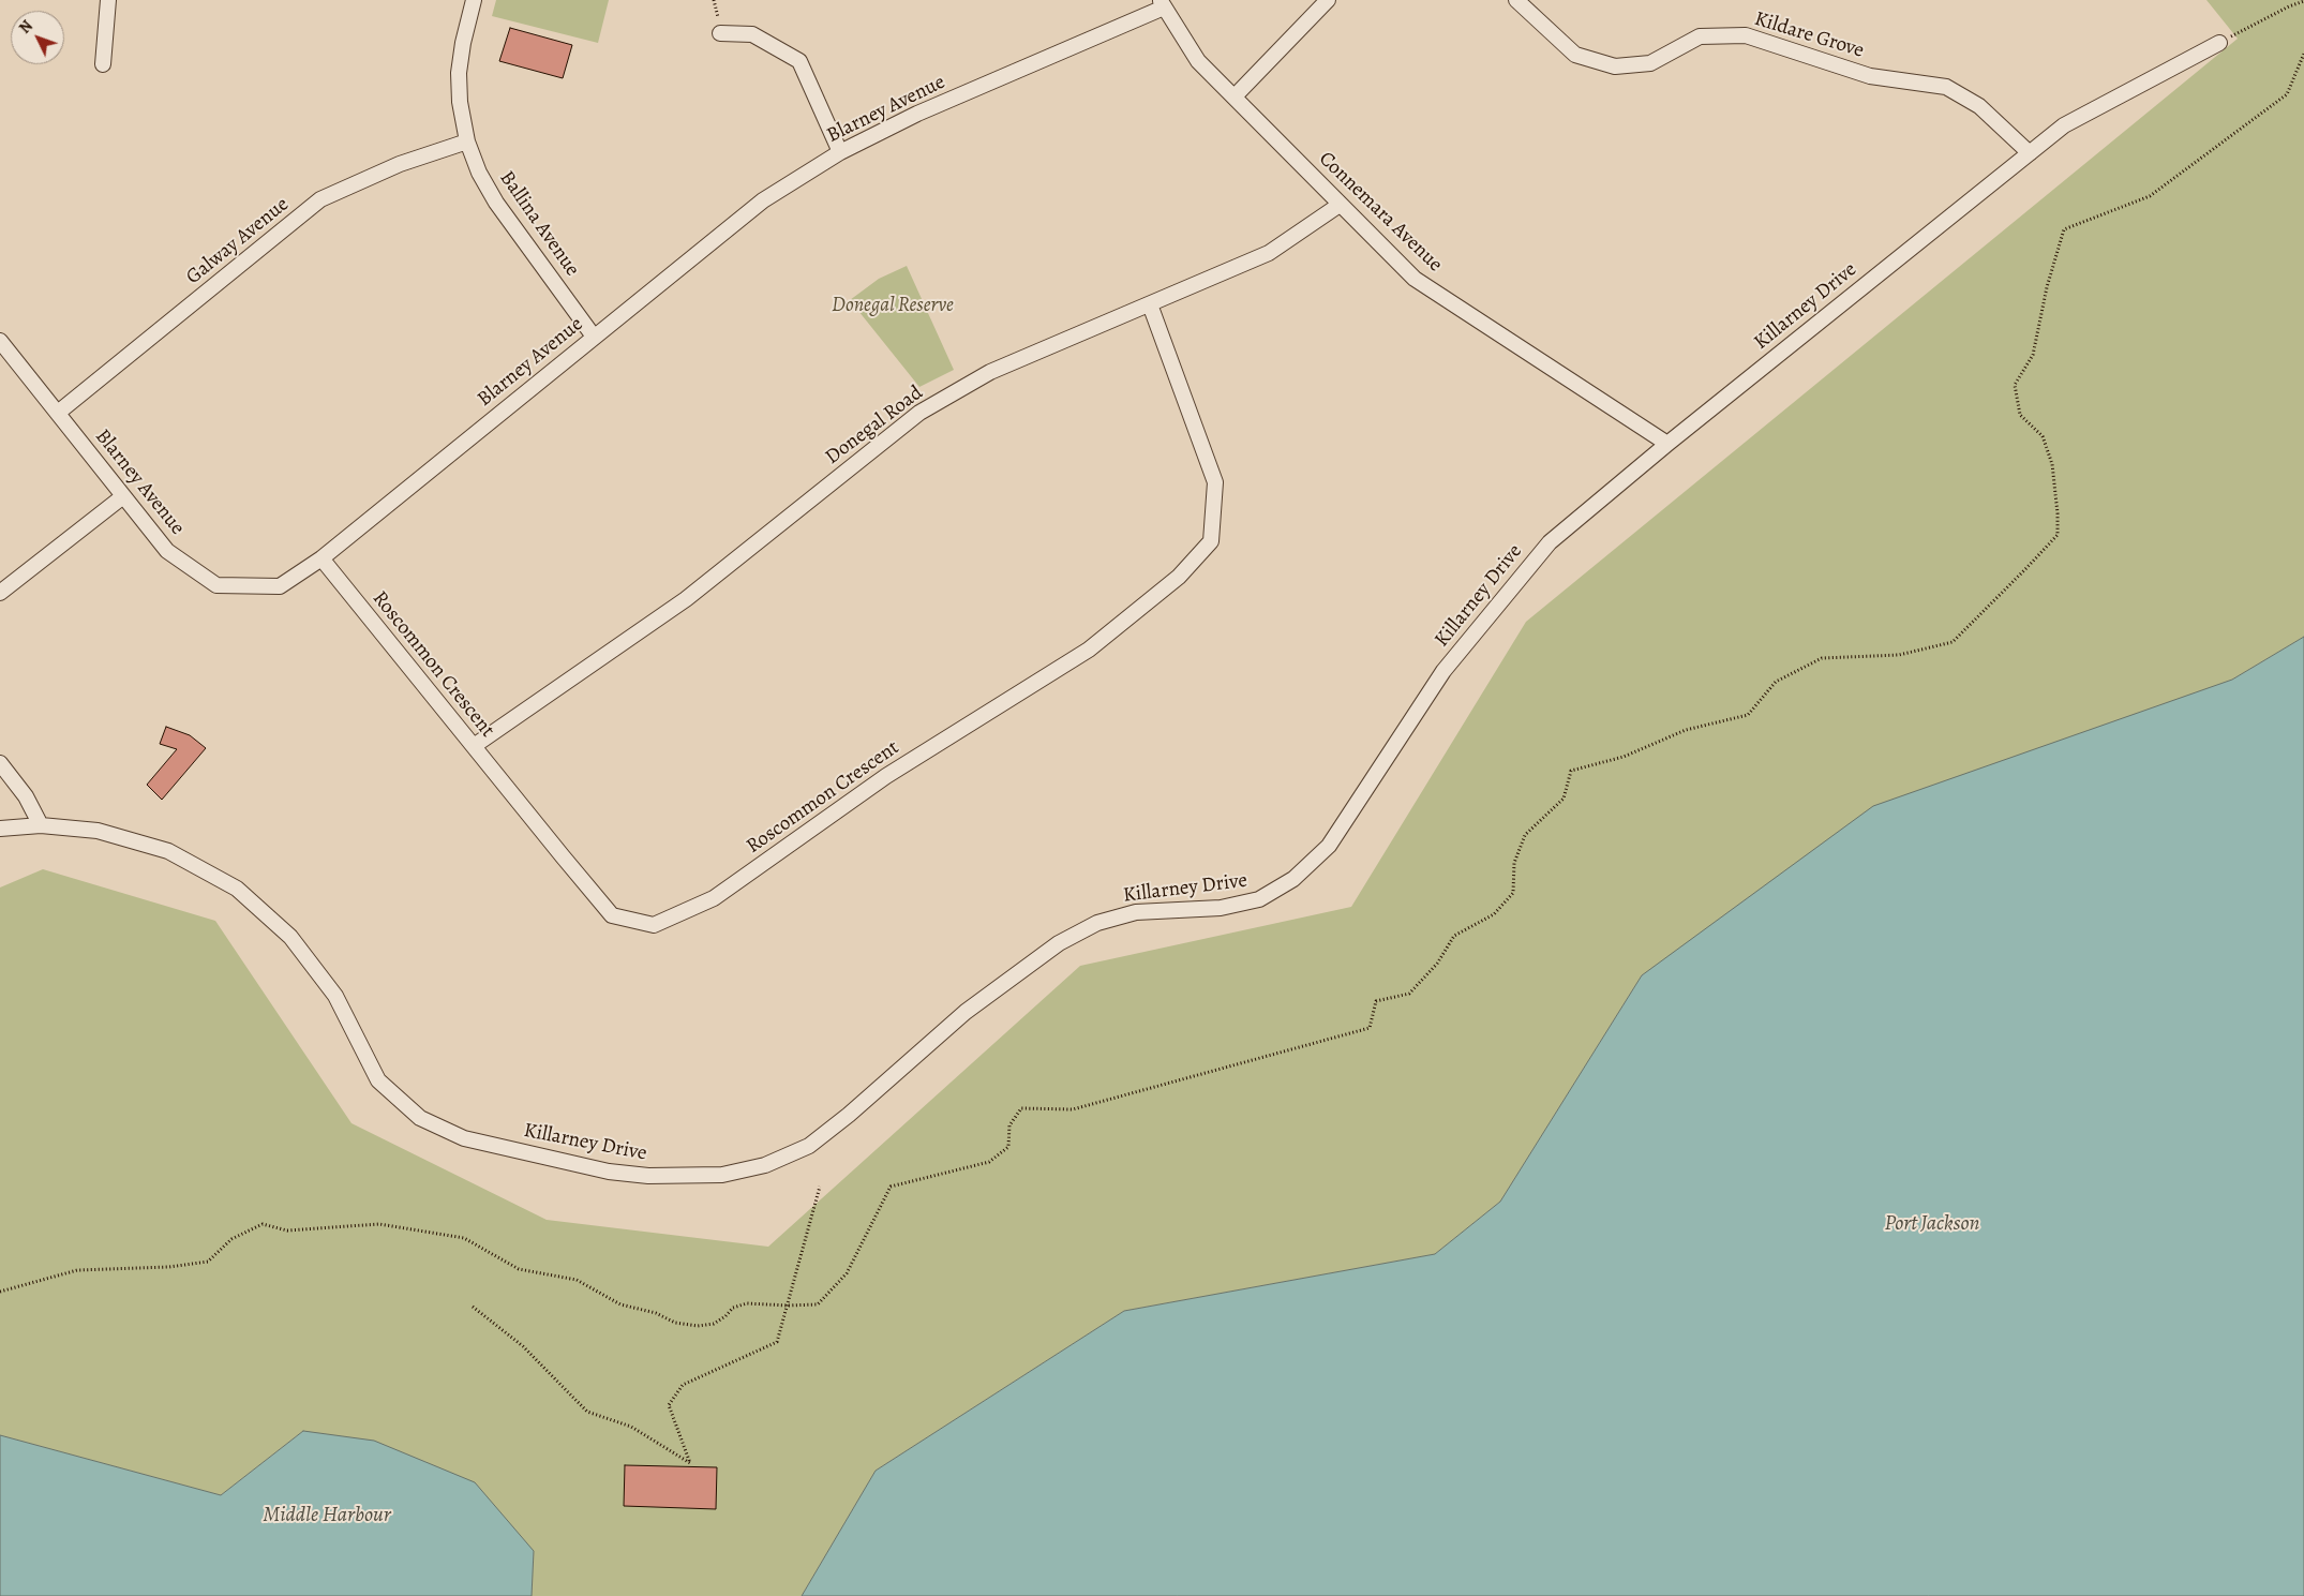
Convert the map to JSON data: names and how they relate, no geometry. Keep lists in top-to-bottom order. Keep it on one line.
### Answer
{"streets":{"street":["Kildare Grove","Blarney Avenue","Connemara Avenue","Ballina Avenue","Galway Avenue","Killarney Drive","Donegal Road","Roscommon Crescent"]},"crossings":[["Kildare Grove","Killarney Drive"],["Blarney Avenue","Connemara Avenue"],["Blarney Avenue","Ballina Avenue"],["Blarney Avenue","Galway Avenue"],["Blarney Avenue","Roscommon Crescent"],["Connemara Avenue","Killarney Drive"],["Connemara Avenue","Donegal Road"],["Ballina Avenue","Galway Avenue"],["Donegal Road","Roscommon Crescent"]],"water":["Port Jackson","Middle Harbour"],"parks":["Donegal Reserve"],"north":"top left"}
